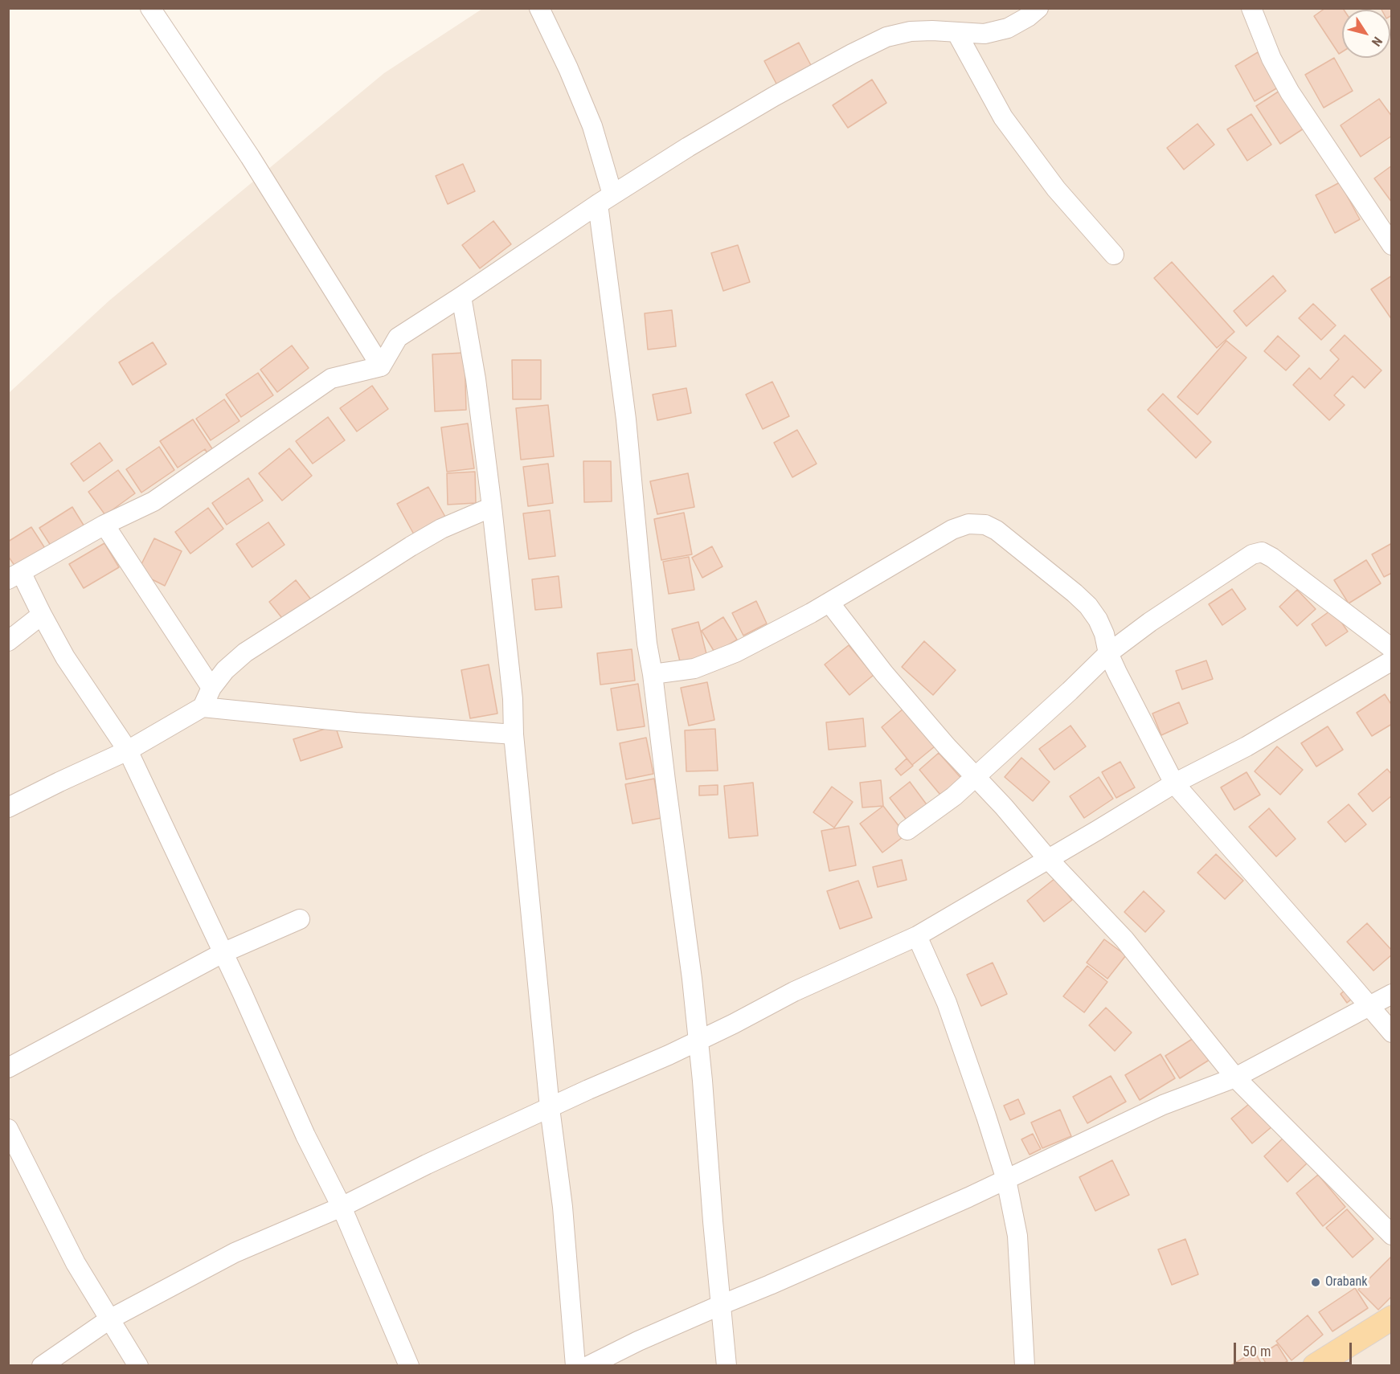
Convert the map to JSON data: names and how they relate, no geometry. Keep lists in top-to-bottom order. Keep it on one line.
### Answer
{"places":["Orabank"],"scale_bar":"50 m","north":"bottom right"}
